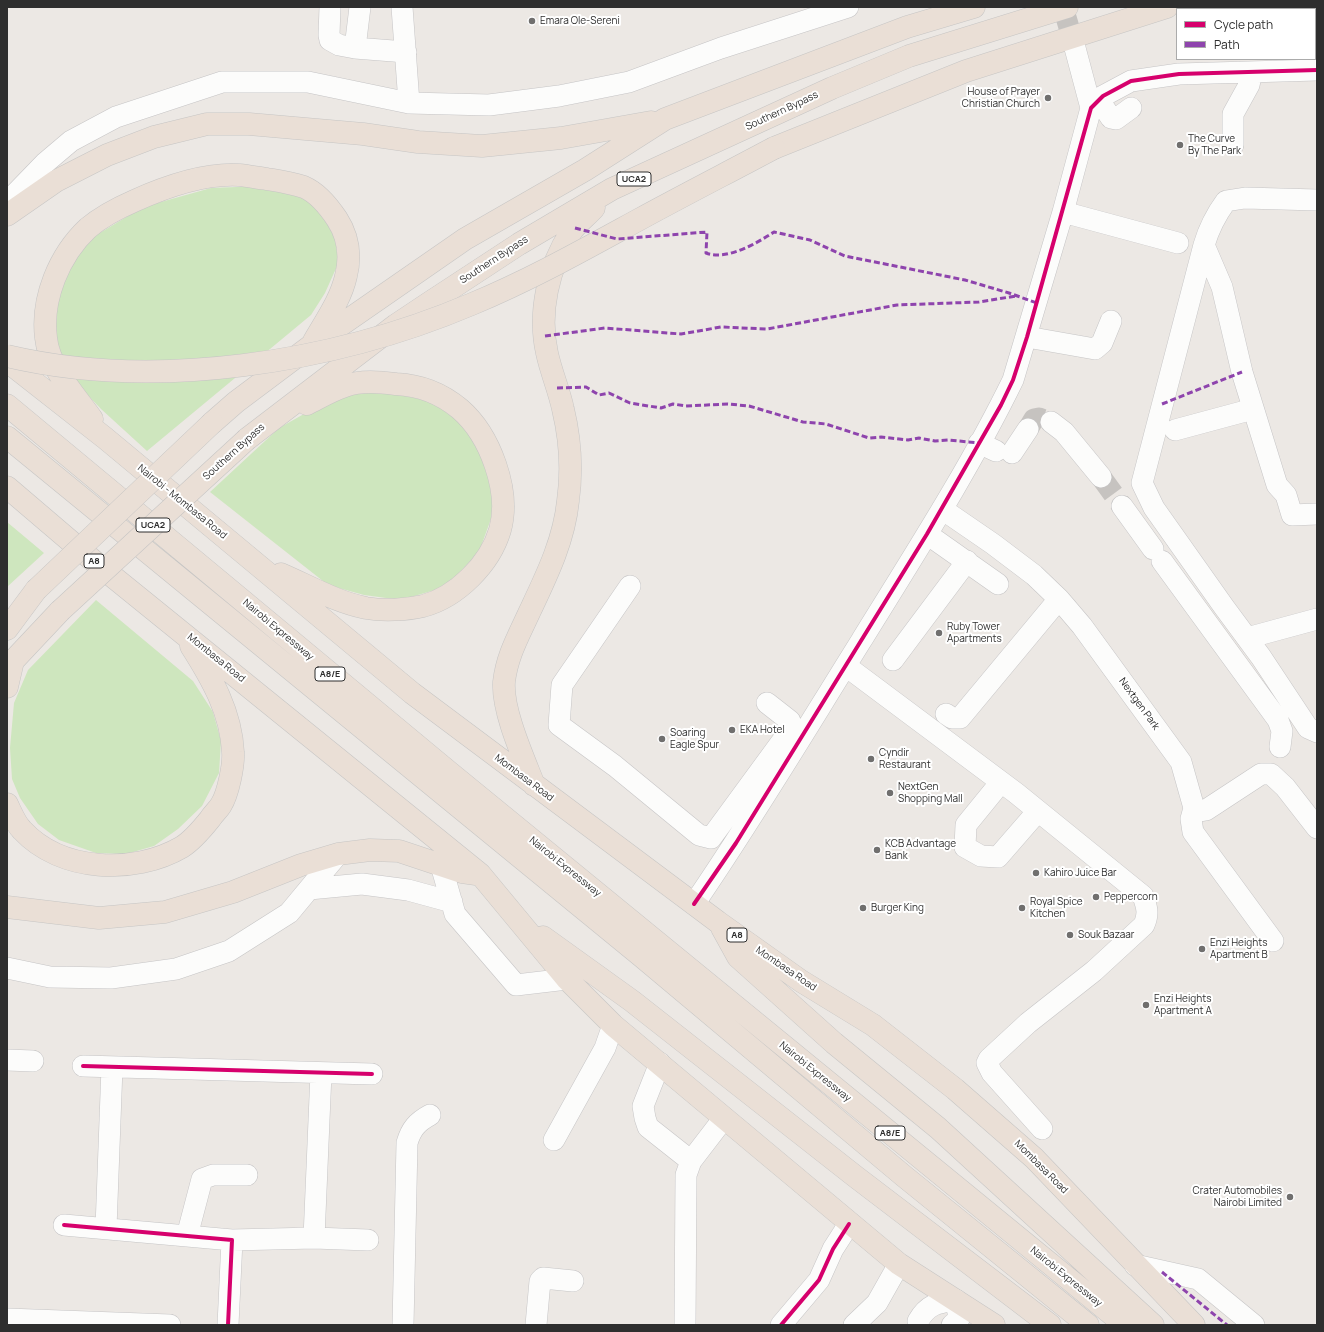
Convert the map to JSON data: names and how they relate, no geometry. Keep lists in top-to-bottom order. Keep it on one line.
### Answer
{"streets":{"highway":["Southern Bypass","UCA2","Nairobi - Mombasa Road","A8","Nairobi Expressway","Mombasa Road","A8/E"],"street":["Nextgen Park"]},"crossings":[["Nairobi - Mombasa Road","A8"],["Nairobi - Mombasa Road","Mombasa Road"],["A8","Mombasa Road"]],"places":["Emara Ole-Sereni","House of Prayer Christian Church","The Curve By The Park","Ruby Tower Apartments","EKA Hotel","Soaring Eagle Spur","Cyndir Restaurant","NextGen Shopping Mall","KCB Advantage Bank","Kahiro Juice Bar","Peppercorn","Burger King","Royal Spice Kitchen","Souk Bazaar","Enzi Heights Apartment B","Enzi Heights Apartment A","Crater Automobiles Nairobi Limited"],"legend":["Cycle path","Path"]}
